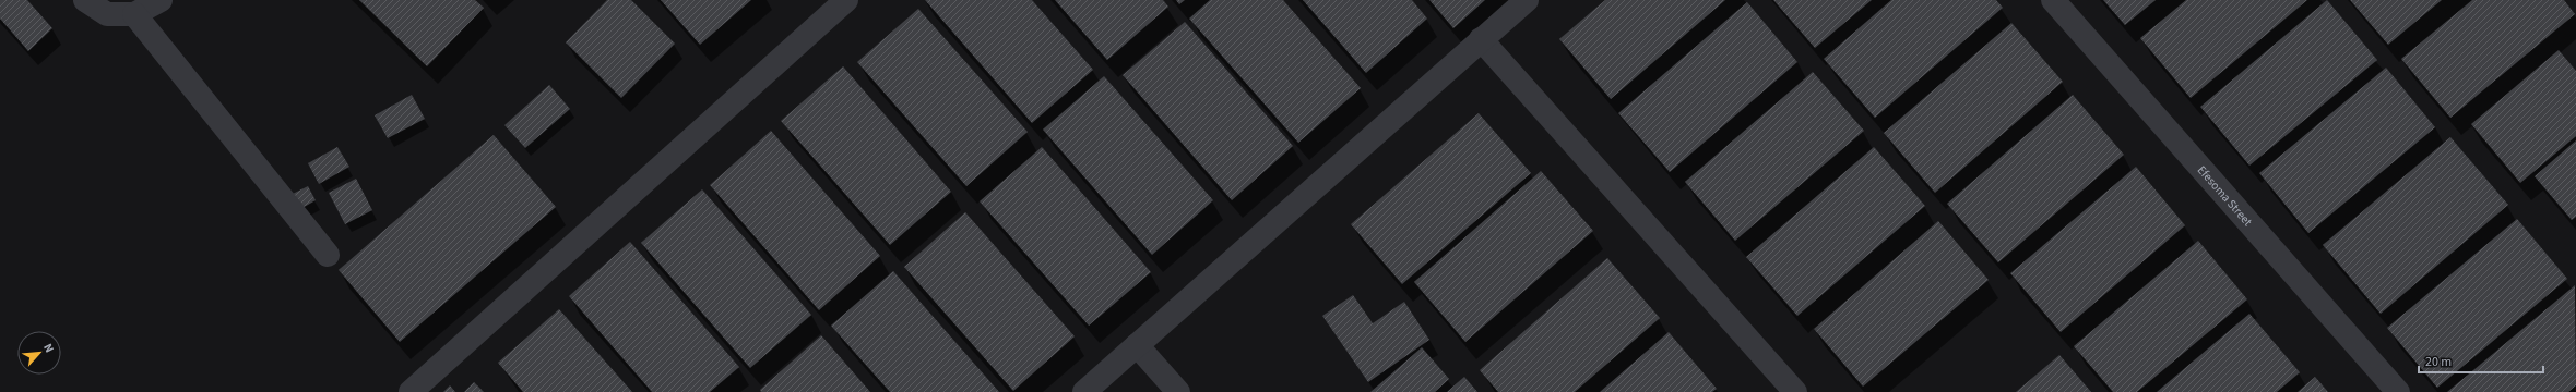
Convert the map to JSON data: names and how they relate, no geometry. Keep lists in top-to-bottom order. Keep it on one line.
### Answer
{"streets":{"street":["Efesoma Street"]},"scale_bar":"20 m","north":"top right"}
